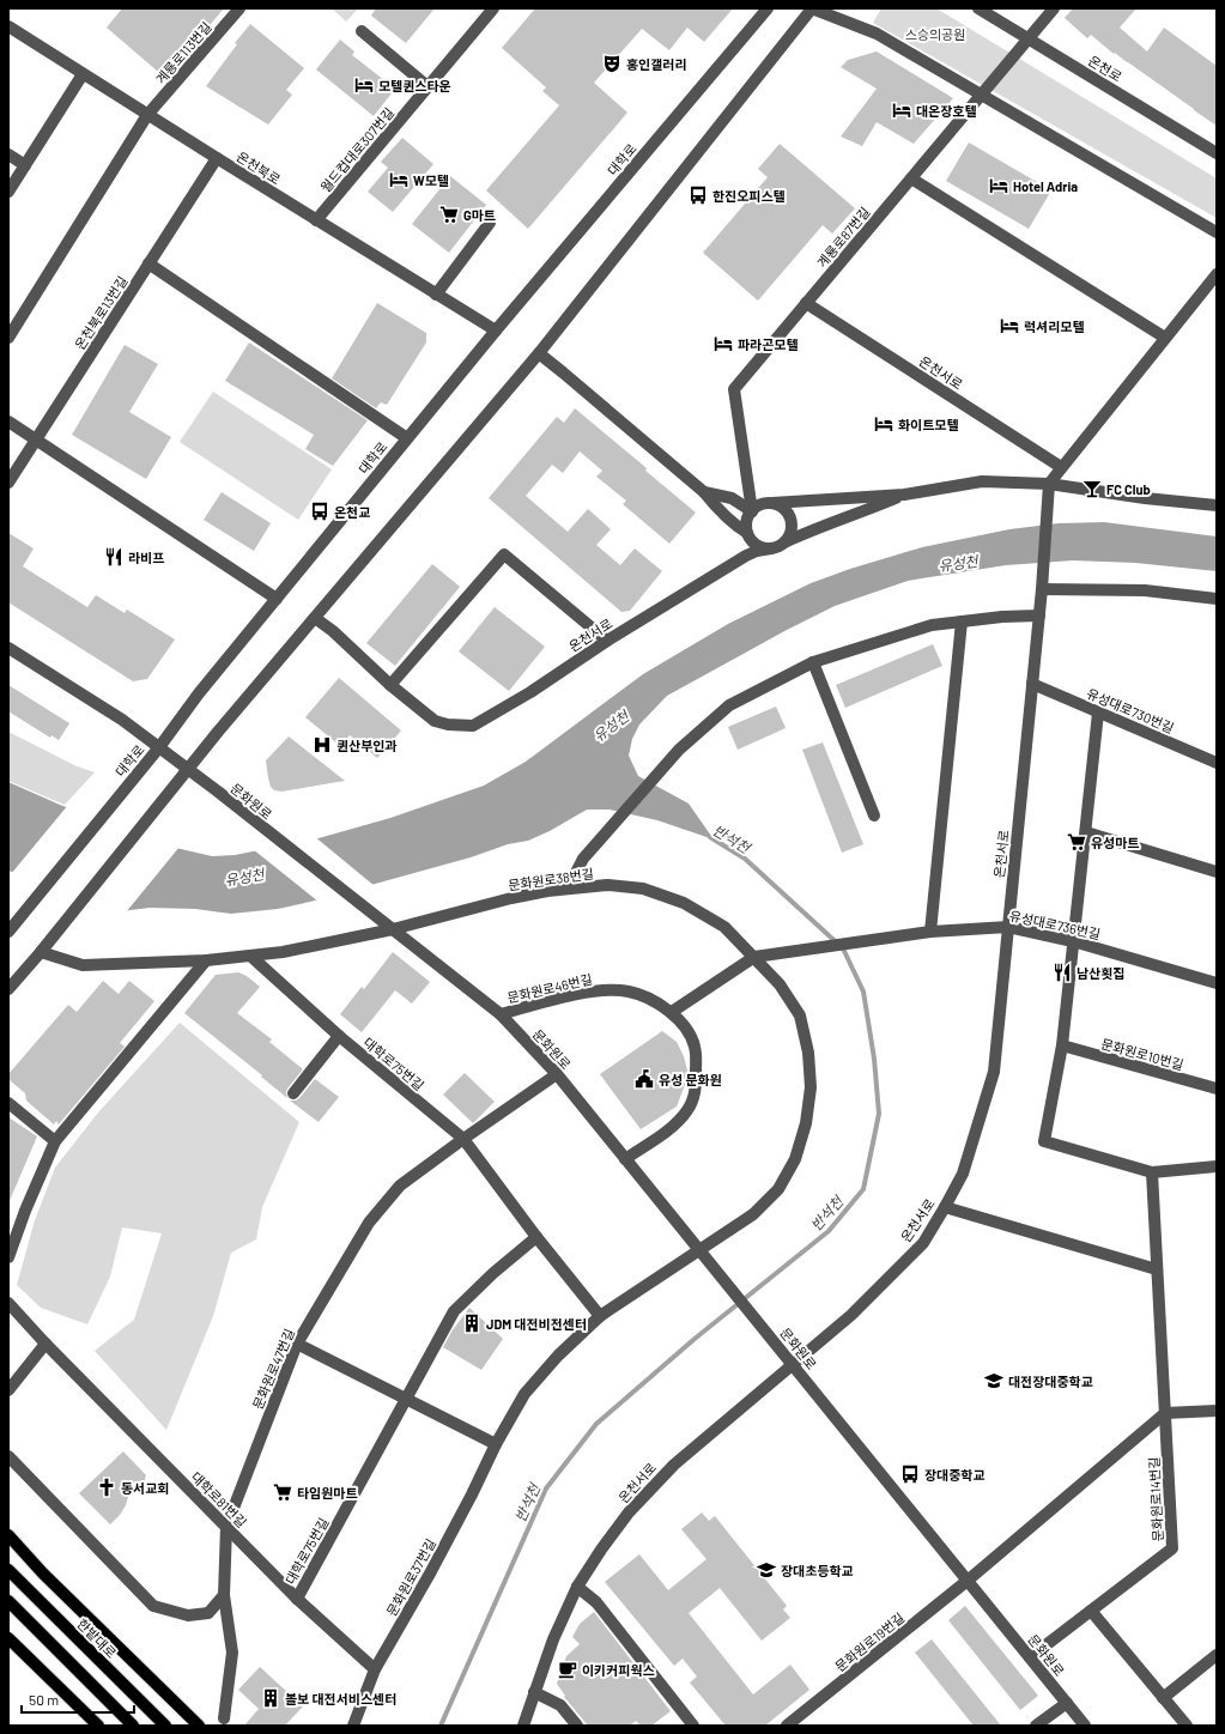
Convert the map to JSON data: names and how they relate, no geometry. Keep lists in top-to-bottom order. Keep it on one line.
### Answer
{"streets":{"main road":["한밭대로"],"street":["계룡로113번길","온천로","월드컵대로307번길","대학로","온천북로","계룡로87번길","온천북로13번길","온천서로","유성대로730번길","문화원로","문화원로38번길","유성대로736번길","문화원로46번길","문화원로10번길","대학로75번길","문화원로47번길","대학로81번길","문화원로14번길","문화원로37번길","문화원로19번길"]},"crossings":[["계룡로113번길","온천북로"],["온천로","계룡로87번길"],["월드컵대로307번길","온천북로"],["대학로","온천북로"],["대학로","문화원로"],["온천북로","온천북로13번길"],["계룡로87번길","온천서로"],["온천서로","유성대로730번길"],["온천서로","문화원로"],["온천서로","유성대로736번길"],["문화원로","문화원로38번길"],["문화원로","문화원로46번길"],["문화원로","문화원로47번길"],["문화원로","문화원로14번길"],["문화원로","문화원로37번길"],["문화원로","문화원로19번길"],["문화원로38번길","유성대로736번길"],["문화원로38번길","대학로75번길"],["문화원로38번길","문화원로37번길"],["대학로75번길","문화원로47번길"],["대학로75번길","대학로81번길"],["대학로75번길","문화원로37번길"],["문화원로47번길","대학로81번길"],["대학로81번길","문화원로37번길"]],"water":["유성천","반석천"],"parks":["스승의공원"],"places":{"theatre":["홍인갤러리"],"hotel":["모텔퀸스타운","대온장호텔","W모텔","Hotel Adria","럭셔리모텔","파라곤모텔","화이트모텔"],"bus stop":["한진오피스텔","온천교","장대중학교"],"supermarket":["G마트","유성마트","타임원마트"],"bar":["FC Club"],"restaurant":["라비프","남산횟집"],"hospital":["퀸산부인과"],"public building":["유성 문화원"],"building":["JDM 대전비전센터","볼보 대전서비스센터"],"school or university":["대전장대중학교","장대초등학교"],"church":["동서교회"],"cafe":["이키커피웍스"]},"scale_bar":"50 m"}
